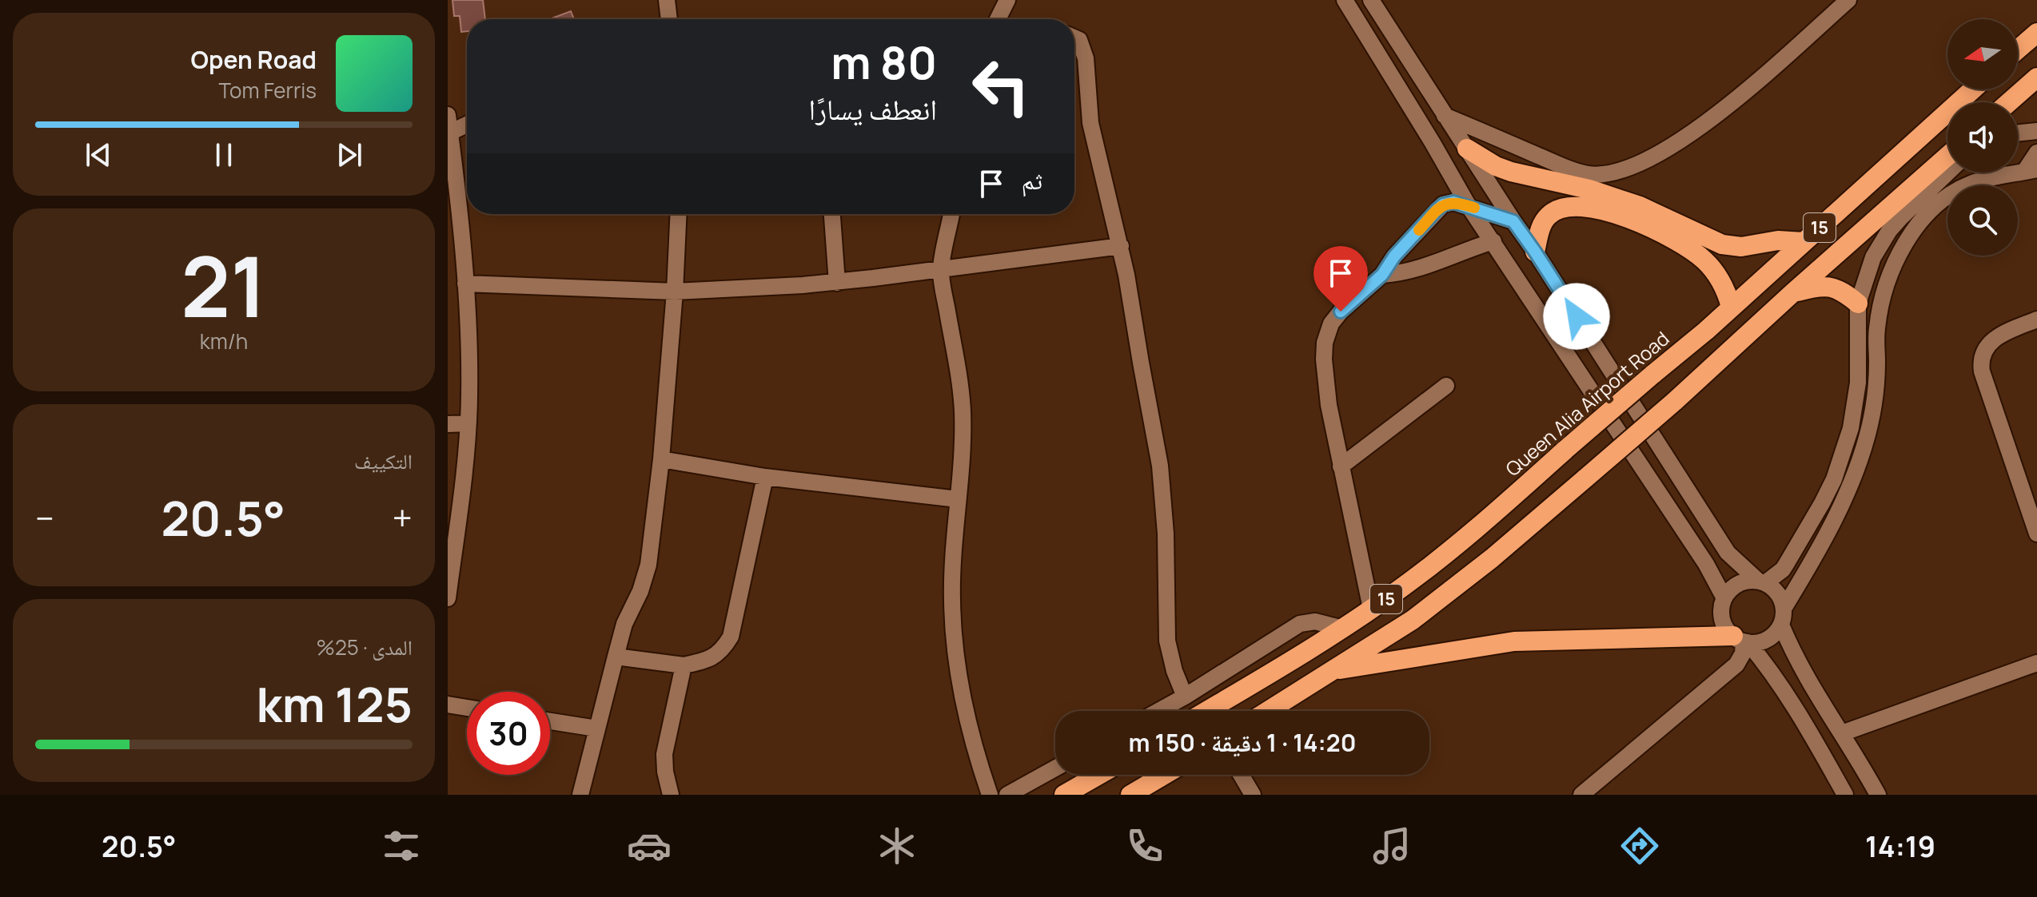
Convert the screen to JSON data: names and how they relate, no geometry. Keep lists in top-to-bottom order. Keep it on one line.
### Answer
{"streets":{"highway":["15","Queen Alia Airport Road"]},"north":"left","page":{"turn":["80 m","انعطف يسارًا"],"song":["Open Road","Tom Ferris"],"then":"ثم","tile":[["21","km/h"],"التكييف",["المدى · 25%","125 km"]],"heat":["−","20.5°","+"],"limit":"30","trip":"14:20 · 1 دقيقة · 150 m","tabs":["14:19","20.5°"]}}
